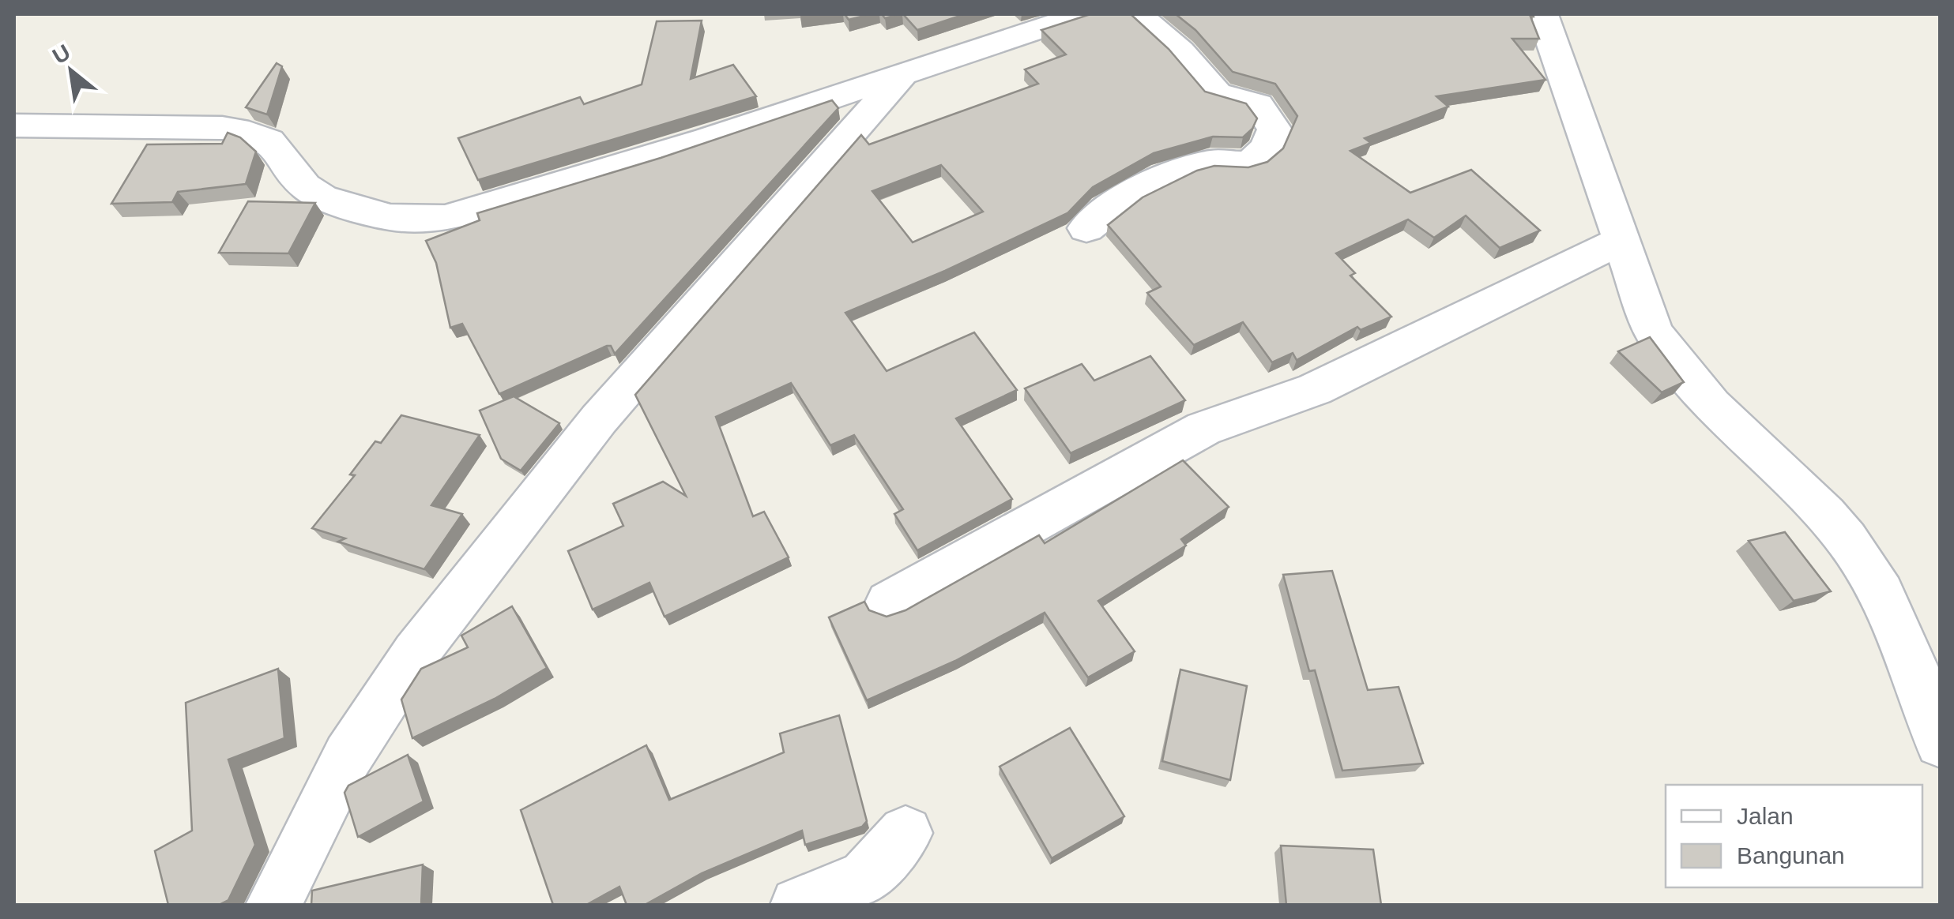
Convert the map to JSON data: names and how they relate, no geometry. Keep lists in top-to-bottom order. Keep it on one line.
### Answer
{"legend":["Jalan","Bangunan"],"north":"top left"}
